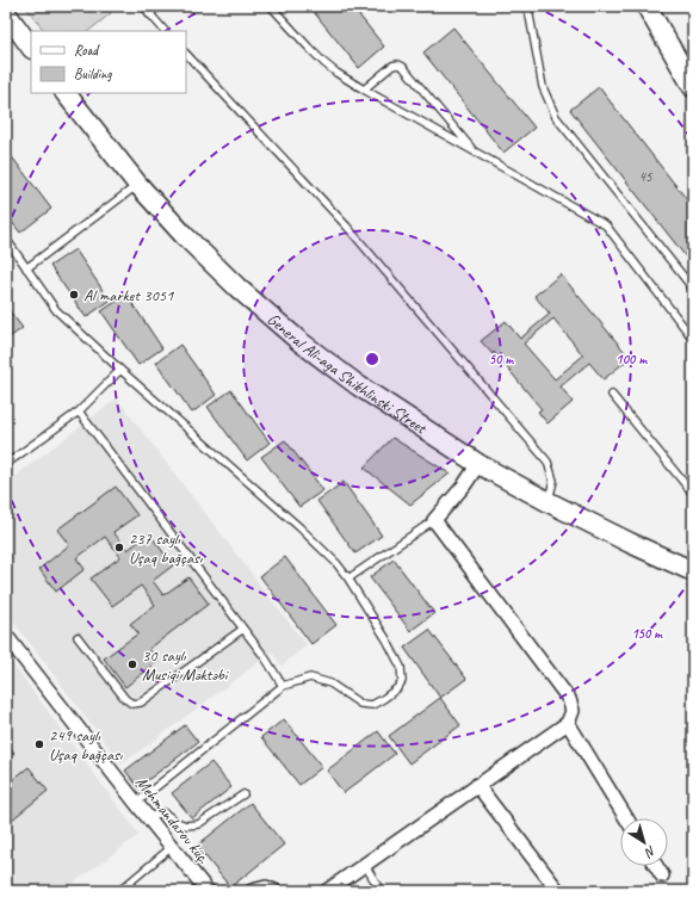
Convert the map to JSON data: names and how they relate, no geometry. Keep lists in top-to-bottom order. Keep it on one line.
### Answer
{"streets":{"main road":["General Ali-aga Shikhlinski Street"],"street":["Mehmandarov küç."]},"places":["Al market 3051","237 saylı Uşaq bağçası","30 saylı Musiqi Məktəbi","249 saylı Uşaq bağçası"],"house_numbers":["45"],"legend":["Road","Building"],"north":"bottom right","rings":["50 m","100 m","150 m"]}
